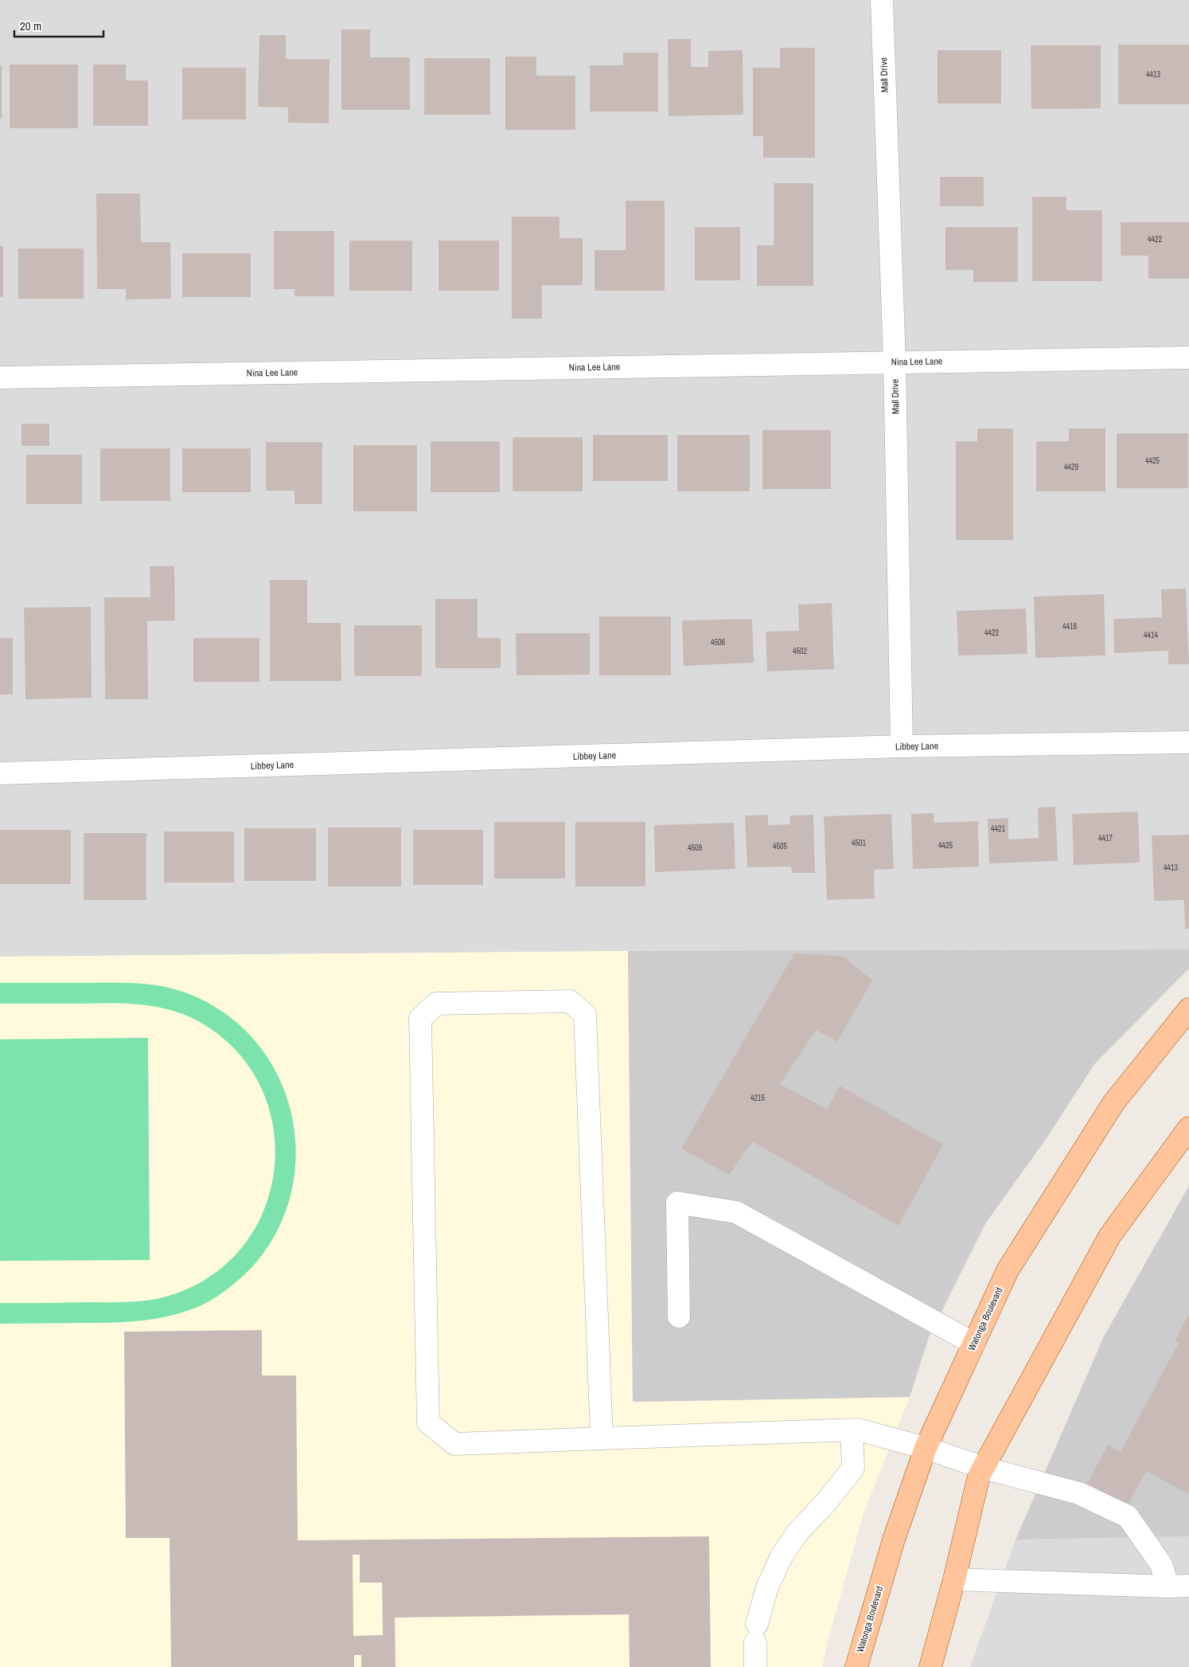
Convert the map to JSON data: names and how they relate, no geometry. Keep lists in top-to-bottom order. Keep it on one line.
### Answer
{"streets":{"main road":["Watonga Boulevard"],"street":["Mall Drive","Nina Lee Lane","Libbey Lane"]},"crossings":[["Mall Drive","Nina Lee Lane"],["Mall Drive","Libbey Lane"]],"house_numbers":["4413","4422","4425","4429","4418","4422","4414","4506","4502","4421","4417","4501","4425","4505","4509","4413","4215"],"scale_bar":"20 m"}
